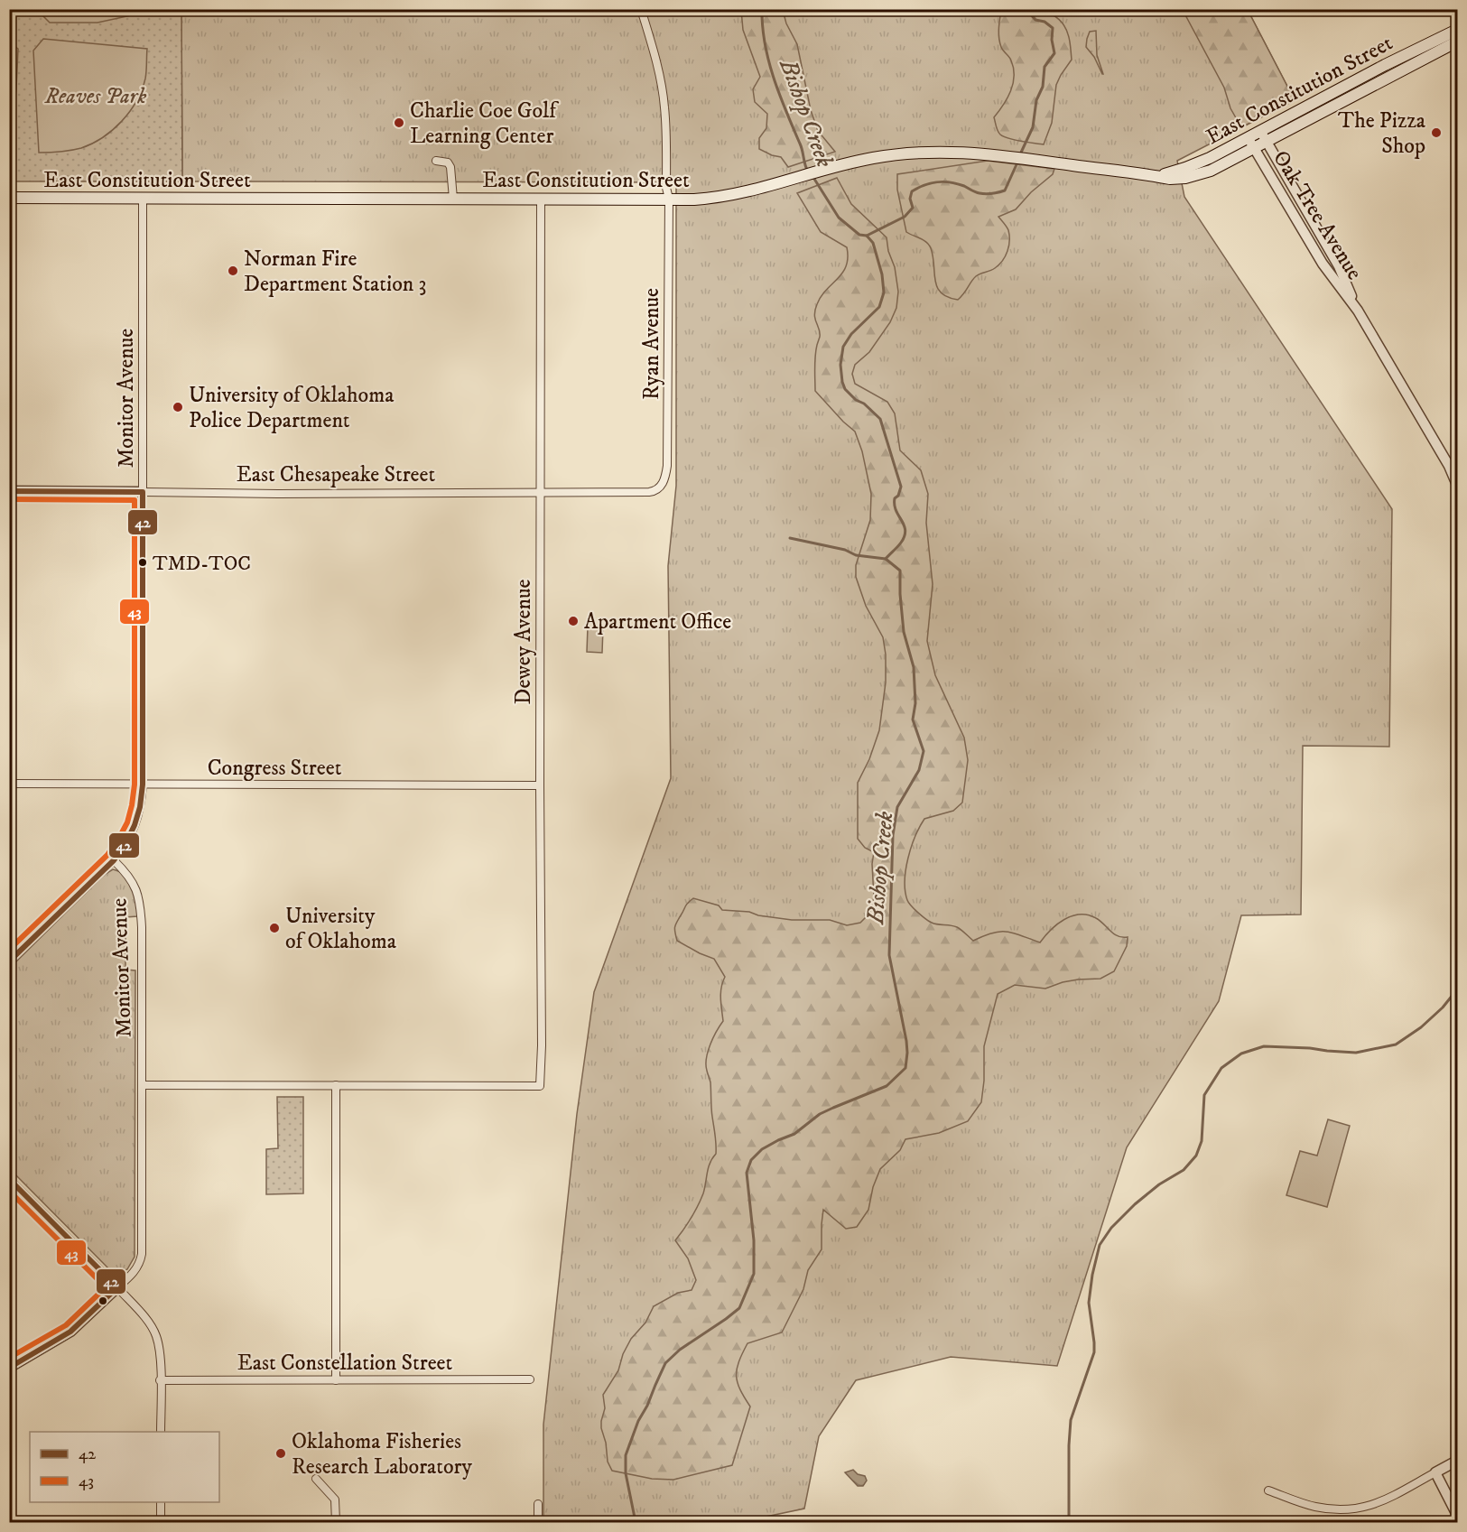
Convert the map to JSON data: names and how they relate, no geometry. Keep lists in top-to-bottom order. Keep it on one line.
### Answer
{"streets":{"main road":["East Constitution Street"],"street":["Oak Tree Avenue","Ryan Avenue","Monitor Avenue","East Chesapeake Street","Dewey Avenue","Congress Street","East Constellation Street"]},"crossings":[["East Constitution Street","Oak Tree Avenue"],["East Constitution Street","Ryan Avenue"],["East Constitution Street","Monitor Avenue"],["East Constitution Street","Dewey Avenue"],["Ryan Avenue","East Chesapeake Street"],["Monitor Avenue","East Chesapeake Street"],["Monitor Avenue","Congress Street"],["East Chesapeake Street","Dewey Avenue"],["Dewey Avenue","Congress Street"]],"water":["Bishop Creek"],"parks":["Reaves Park"],"places":["Charlie Coe Golf Learning Center","The Pizza Shop","Norman Fire Department Station 3","University of Oklahoma Police Department","TMD-TOC","Apartment Office","University of Oklahoma","Oklahoma Fisheries Research Laboratory"],"lines":["transit line 42","transit line 43"],"legend":["42","43"]}
